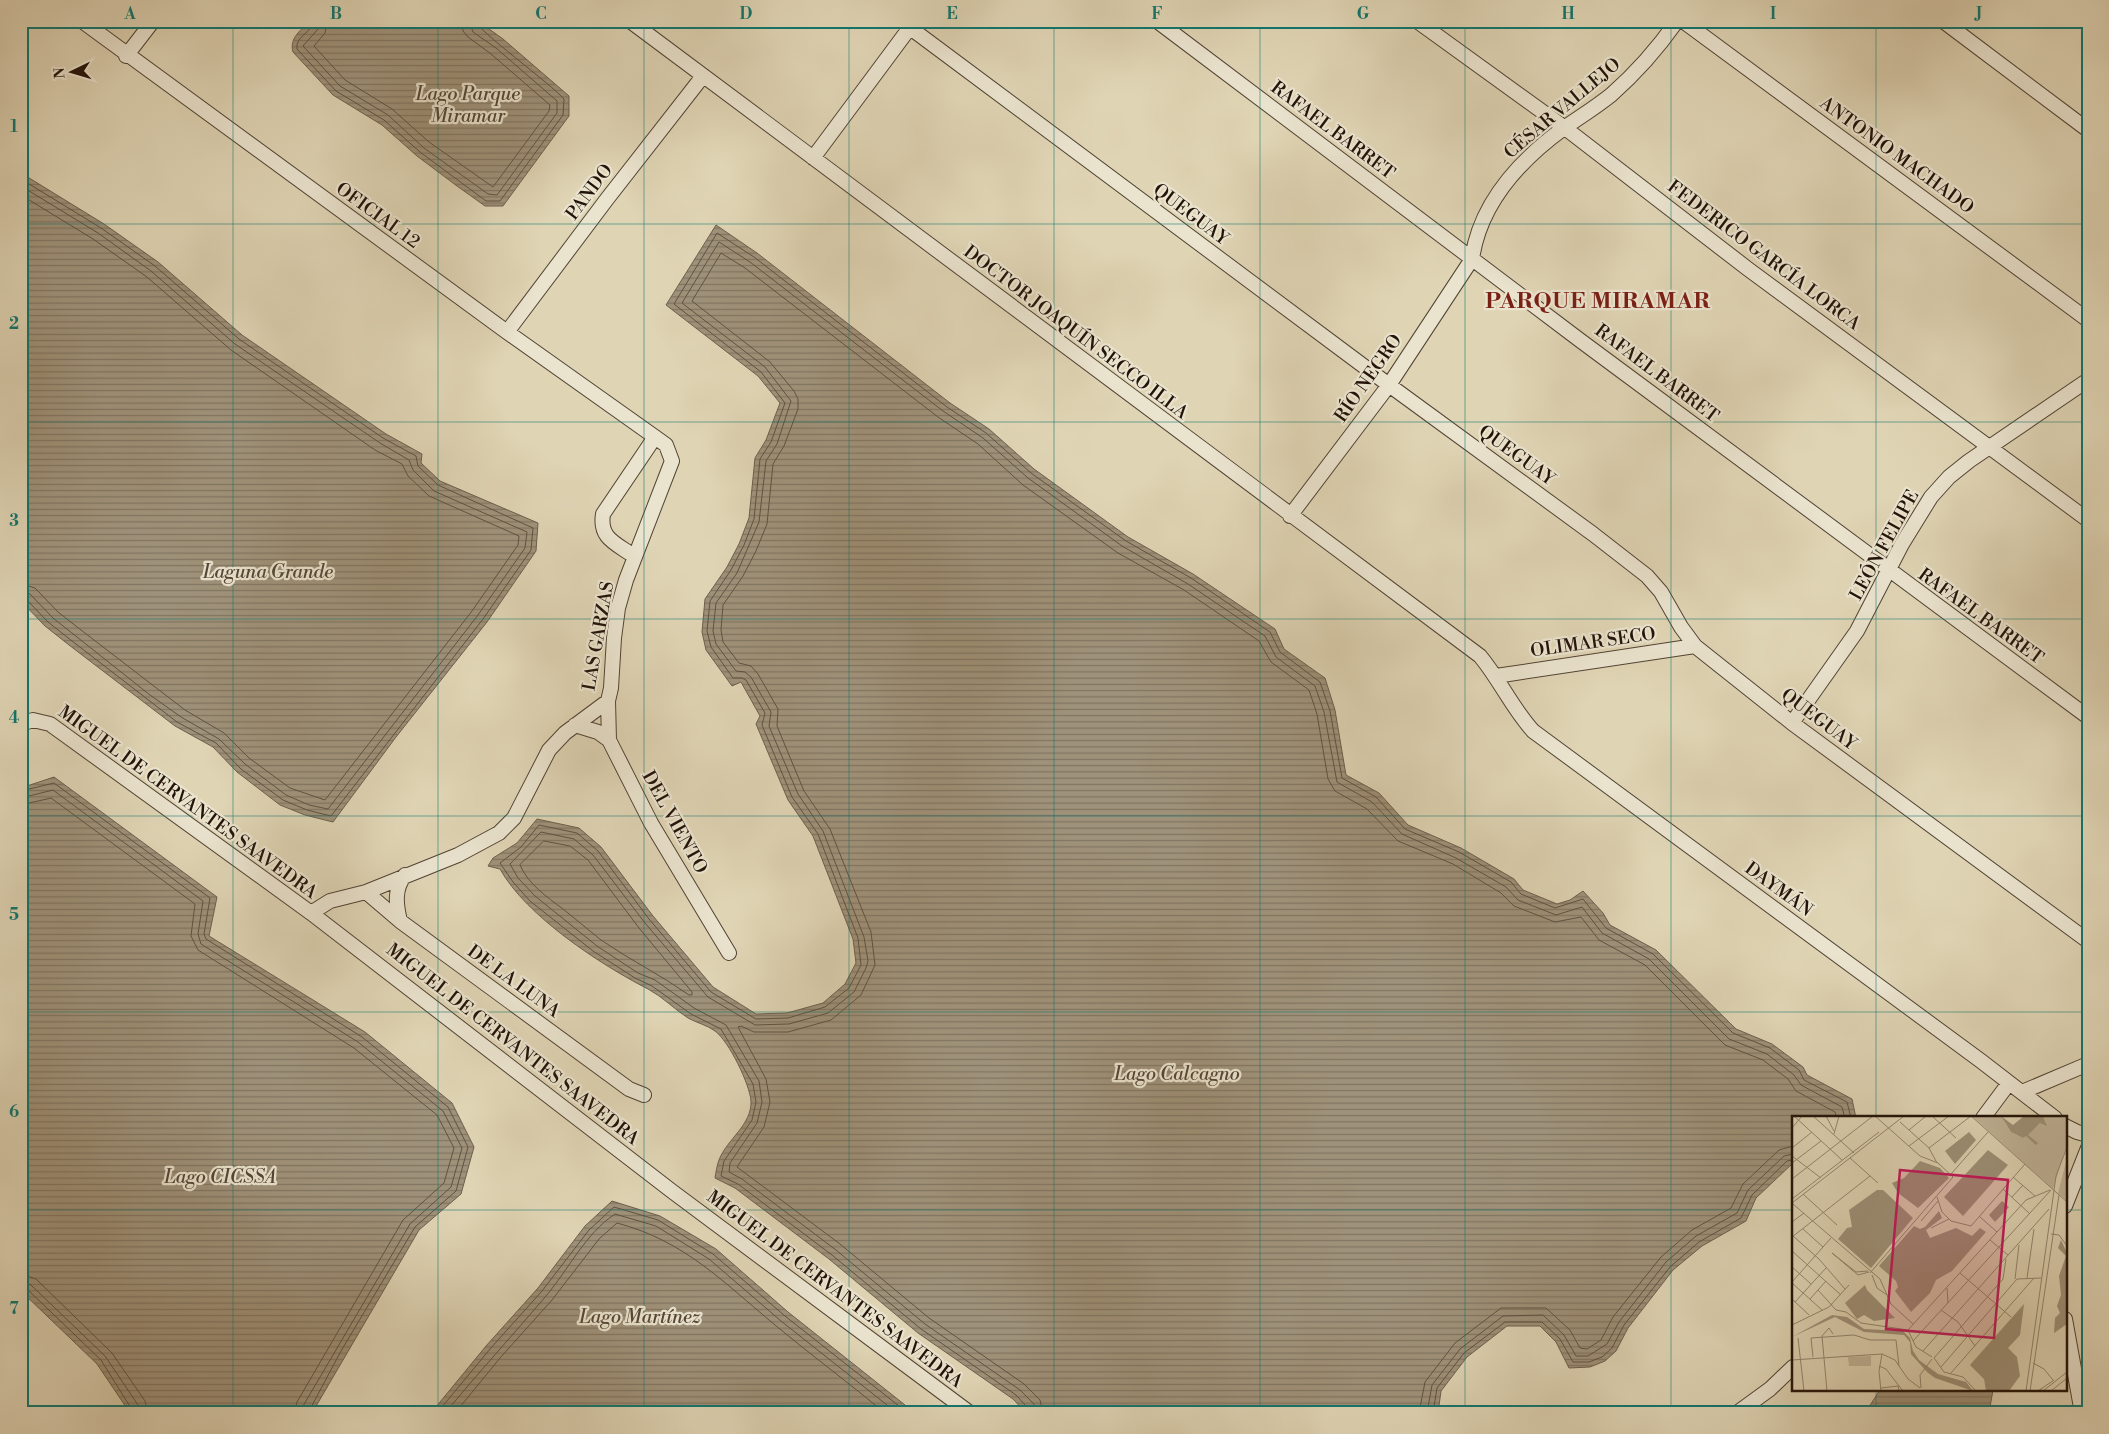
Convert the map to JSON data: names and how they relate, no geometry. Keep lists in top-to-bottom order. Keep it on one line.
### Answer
{"streets":{"street":["CÉSAR VALLEJO","RAFAEL BARRET","ANTONIO MACHADO","PANDO","QUEGUAY","OFICIAL 12","FEDERICO GARCÍA LORCA","DOCTOR JOAQUÍN SECCO ILLA","RÍO NEGRO","LEÓN FELIPE","LAS GARZAS","OLIMAR SECO","MIGUEL DE CERVANTES SAAVEDRA","DEL VIENTO","DAYMÁN","DE LA LUNA"]},"crossings":[["CÉSAR VALLEJO","RAFAEL BARRET"],["CÉSAR VALLEJO","FEDERICO GARCÍA LORCA"],["CÉSAR VALLEJO","RÍO NEGRO"],["RAFAEL BARRET","RÍO NEGRO"],["RAFAEL BARRET","LEÓN FELIPE"],["PANDO","OFICIAL 12"],["PANDO","DOCTOR JOAQUÍN SECCO ILLA"],["QUEGUAY","RÍO NEGRO"],["QUEGUAY","LEÓN FELIPE"],["QUEGUAY","OLIMAR SECO"],["OFICIAL 12","LAS GARZAS"],["FEDERICO GARCÍA LORCA","LEÓN FELIPE"],["DOCTOR JOAQUÍN SECCO ILLA","RÍO NEGRO"],["DOCTOR JOAQUÍN SECCO ILLA","OLIMAR SECO"],["DOCTOR JOAQUÍN SECCO ILLA","DAYMÁN"],["LAS GARZAS","MIGUEL DE CERVANTES SAAVEDRA"],["LAS GARZAS","DE LA LUNA"],["OLIMAR SECO","DAYMÁN"]],"districts":["PARQUE MIRAMAR"],"water":["Lago Parque Miramar","Laguna Grande","Lago Calcagno","Lago CICSSA","Lago Martínez"],"north":"left","grid":{"columns":["A","B","C","D","E","F","G","H","I","J"],"rows":["1","2","3","4","5","6","7"]}}
